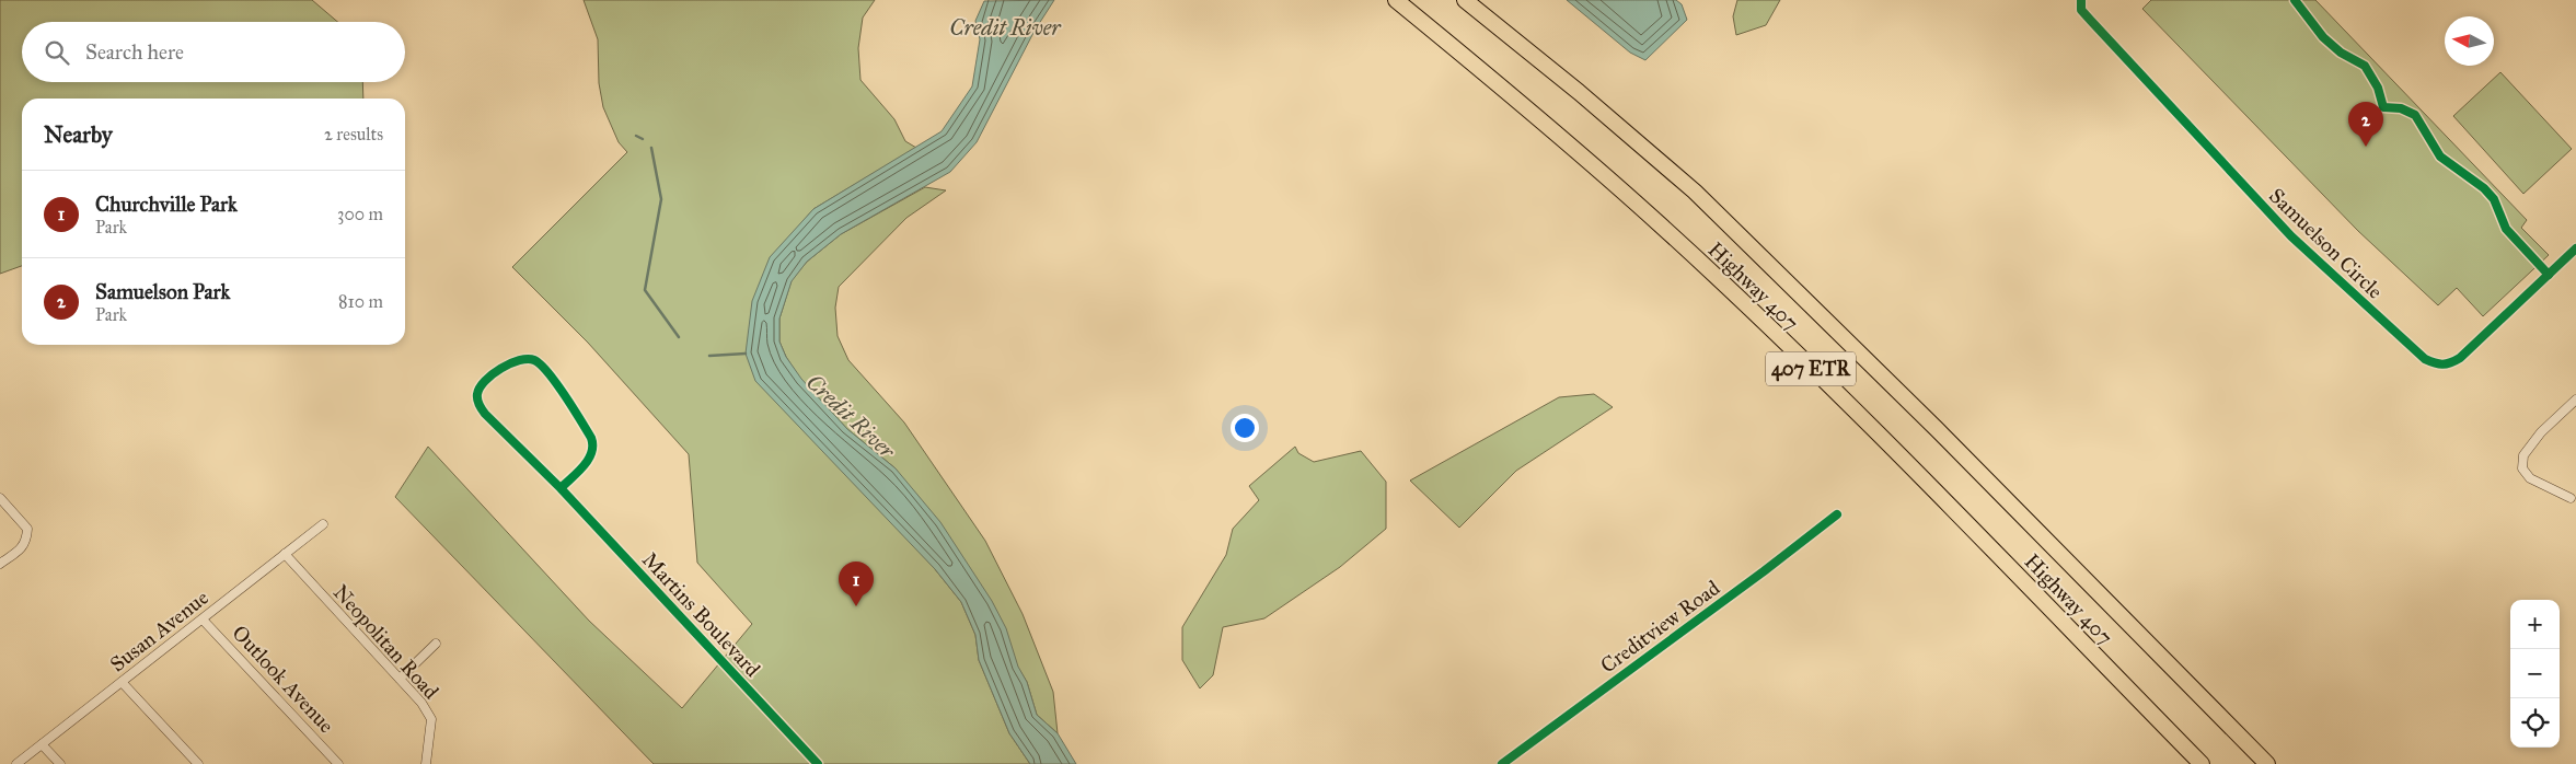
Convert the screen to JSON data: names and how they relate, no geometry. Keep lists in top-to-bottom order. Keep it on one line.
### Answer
{"streets":{"highway":["Highway 407","407 ETR"],"street":["Samuelson Circle","Martins Boulevard","Creditview Road","Susan Avenue","Neopolitan Road","Outlook Avenue"]},"crossings":[["Susan Avenue","Neopolitan Road"],["Susan Avenue","Outlook Avenue"]],"water":["Credit River"],"north":"left","page":{"search":"Search here","heading":["Nearby","2 results"],"pins":["2","1"],"list":[{"mark":"1","name":"Churchville Park","note":"Park","value":"300 m"},{"mark":"2","name":"Samuelson Park","note":"Park","value":"810 m"}],"map_buttons":["+","−"]}}
